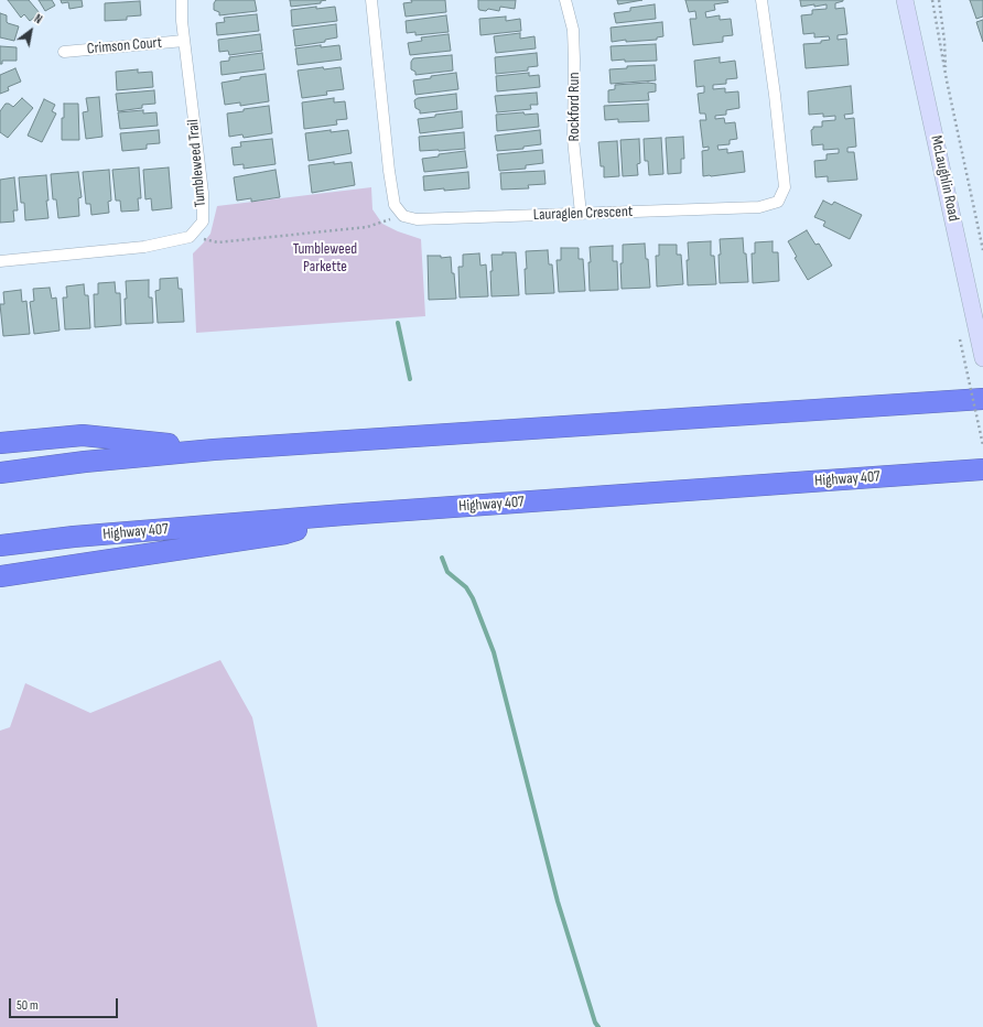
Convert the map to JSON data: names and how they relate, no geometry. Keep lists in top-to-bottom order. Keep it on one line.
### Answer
{"streets":{"highway":["Highway 407"],"street":["Crimson Court","Rockford Run","Tumbleweed Trail","McLaughlin Road","Lauraglen Crescent"]},"crossings":[["Crimson Court","Tumbleweed Trail"],["Rockford Run","Lauraglen Crescent"]],"parks":["Tumbleweed Parkette"],"scale_bar":"50 m","north":"top right"}
